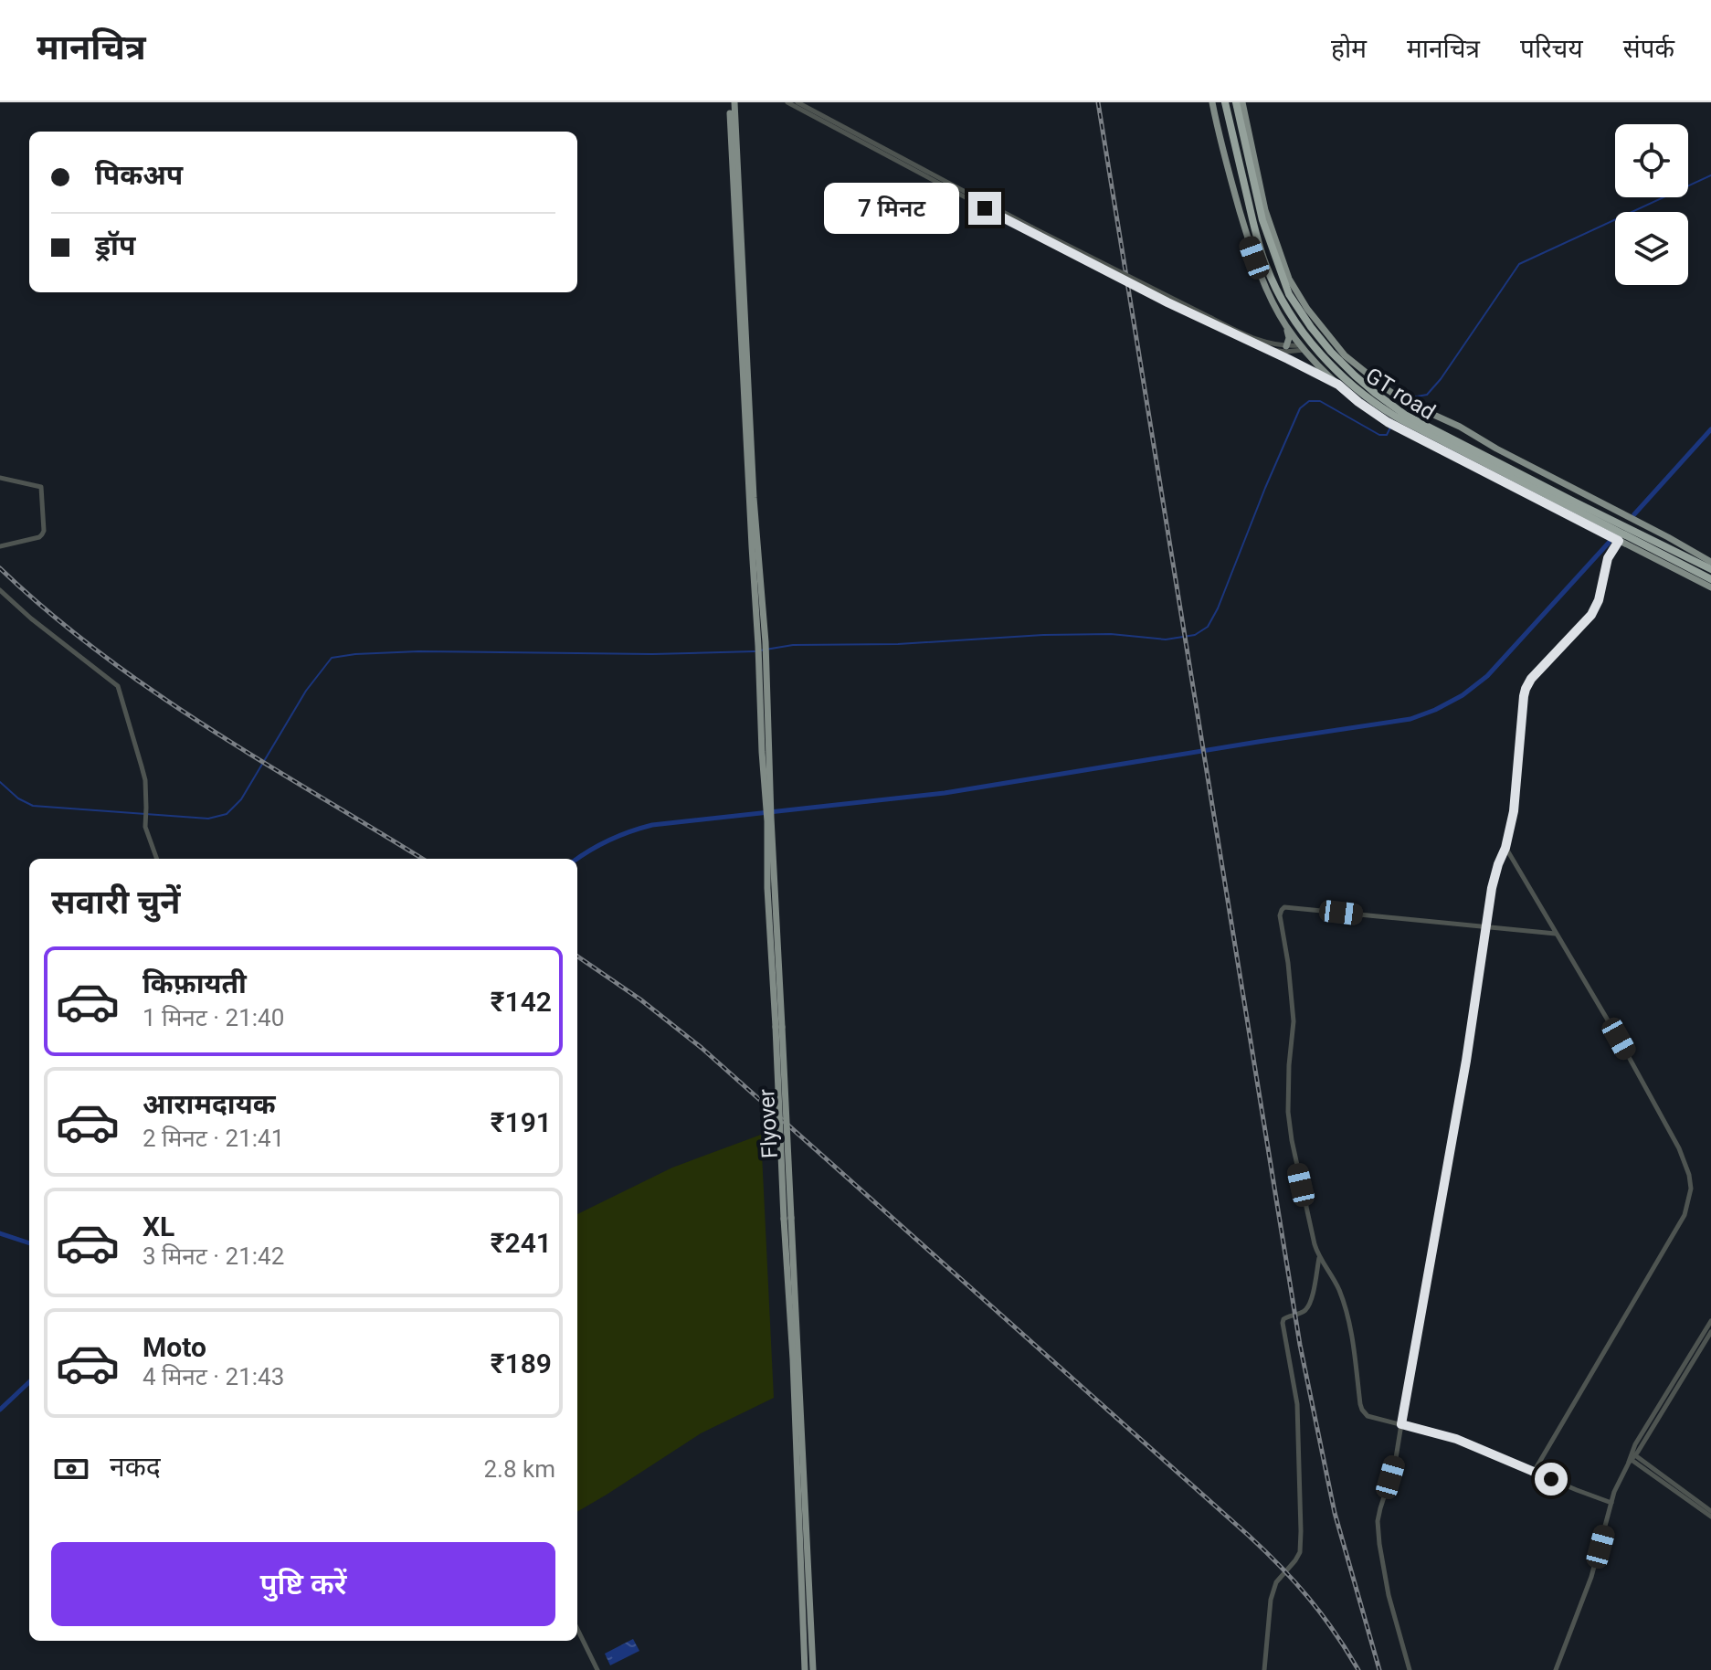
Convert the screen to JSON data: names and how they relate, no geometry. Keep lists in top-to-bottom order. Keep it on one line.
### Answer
{"streets":{"highway":["GT road"],"main road":["Flyover"]},"page":{"header":"मानचित्र","nav":["होम","मानचित्र","परिचय","संपर्क"],"banner":["पिकअप","ड्रॉप"],"bubble":"7 मिनट","heading":"सवारी चुनें","list":[{"name":"किफ़ायती","note":"1 मिनट · 21:40","value":"₹142"},{"name":"आरामदायक","note":"2 मिनट · 21:41","value":"₹191"},{"name":"XL","note":"3 मिनट · 21:42","value":"₹241"},{"name":"Moto","note":"4 मिनट · 21:43","value":"₹189"}],"pay":["नकद","2.8 km"],"buttons":"पुष्टि करें"}}
